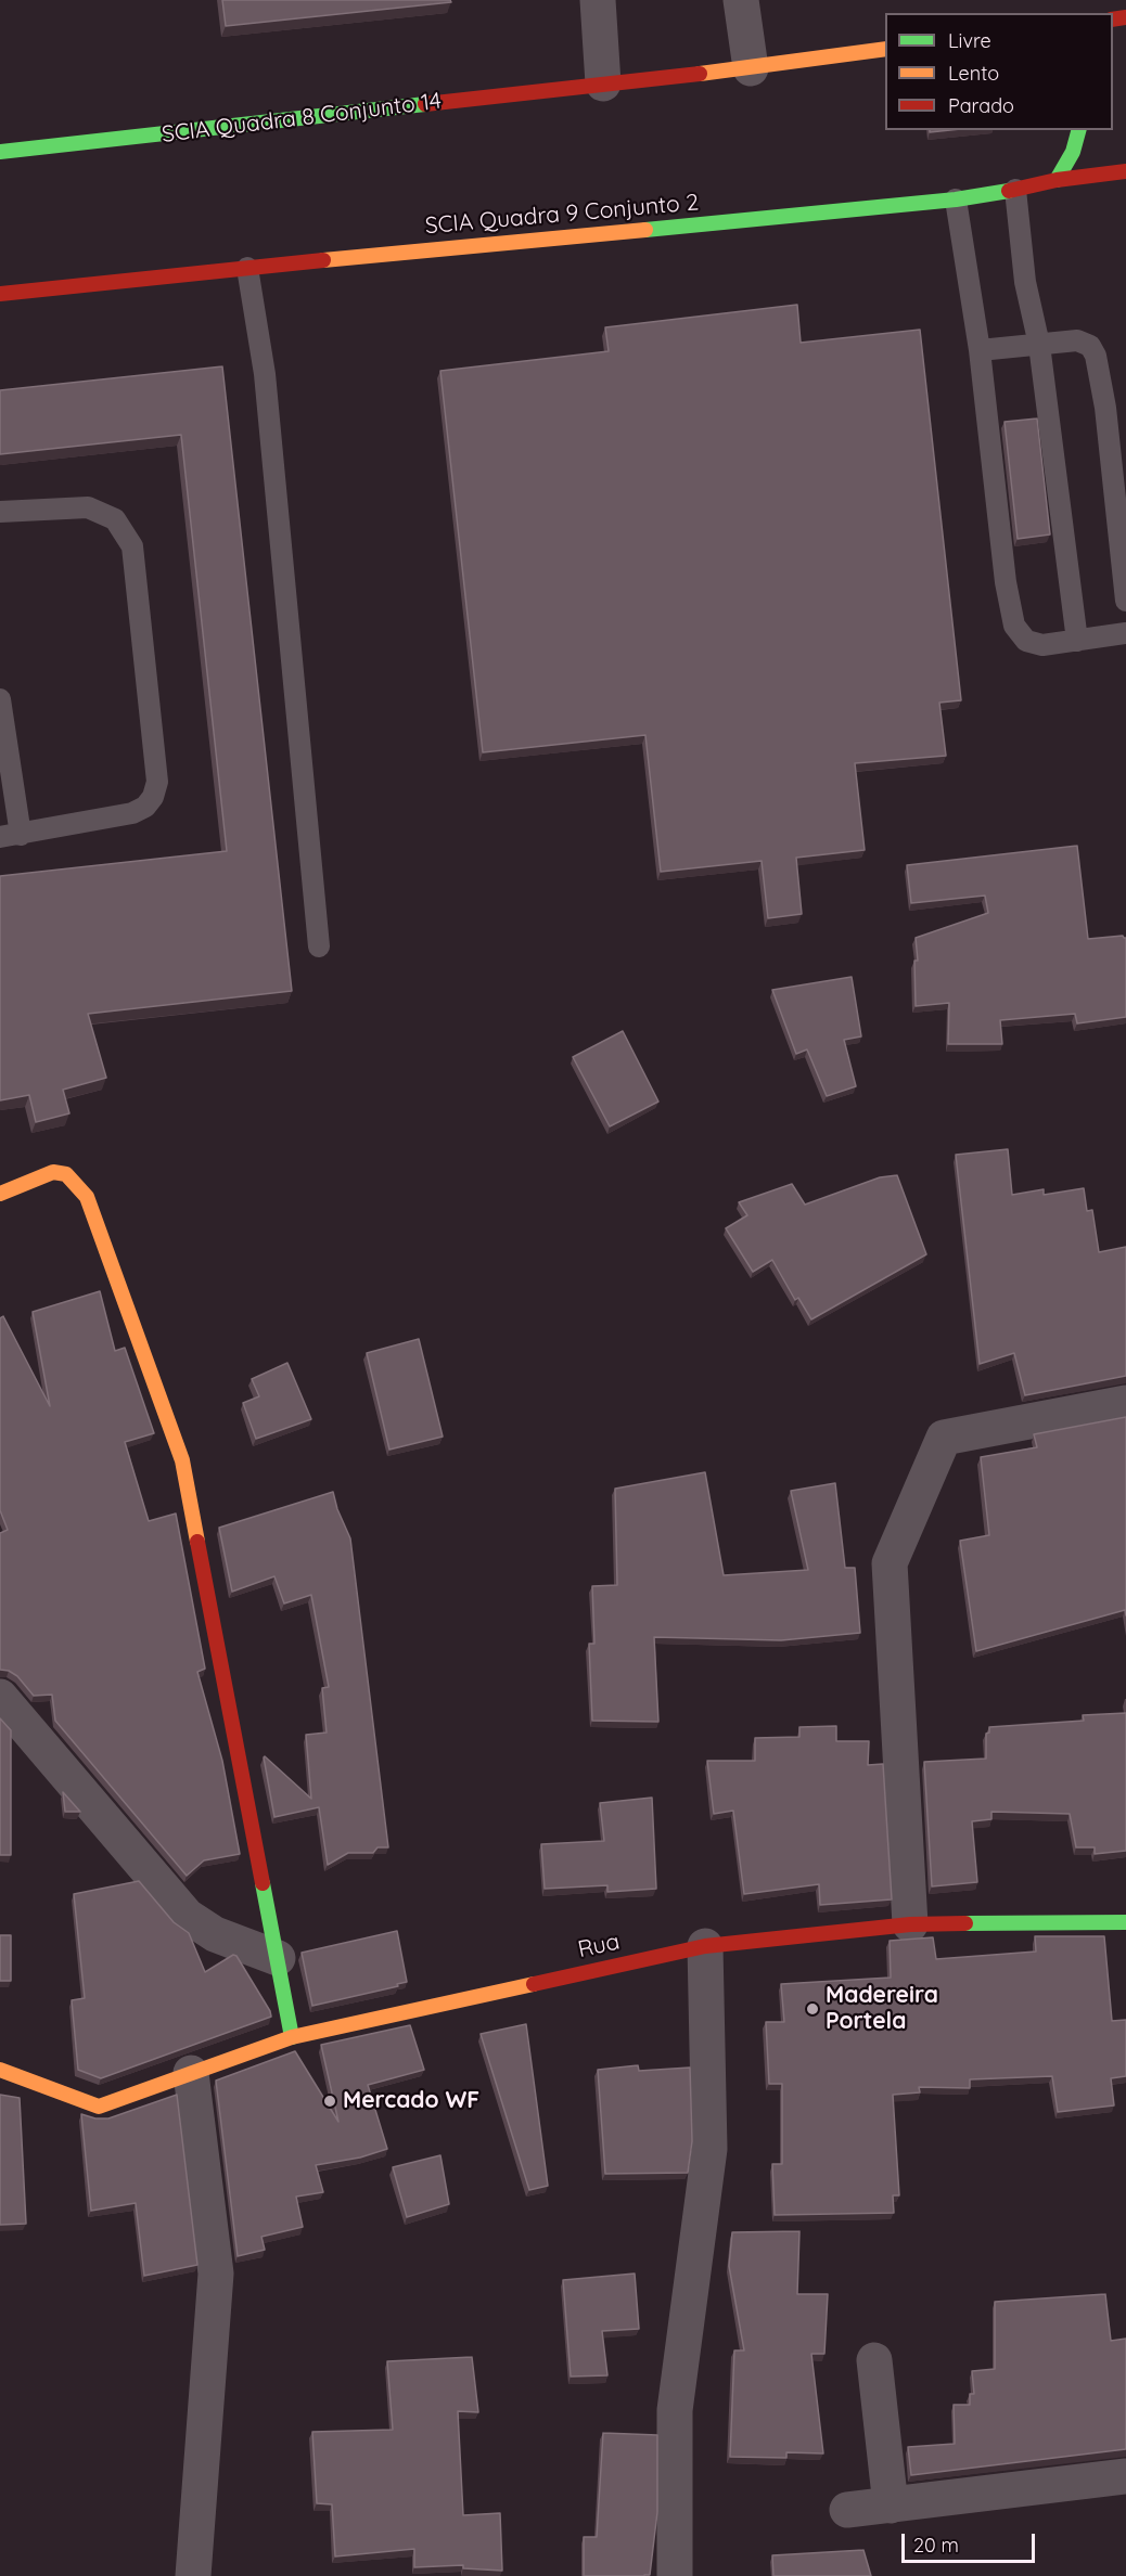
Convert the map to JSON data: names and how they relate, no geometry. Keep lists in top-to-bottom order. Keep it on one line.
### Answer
{"streets":{"street":["SCIA Quadra 8 Conjunto 14","SCIA Quadra 9 Conjunto 2","Rua"]},"places":["Madereira Portela","Mercado WF"],"legend":["Livre","Lento","Parado"],"scale_bar":"20 m"}
